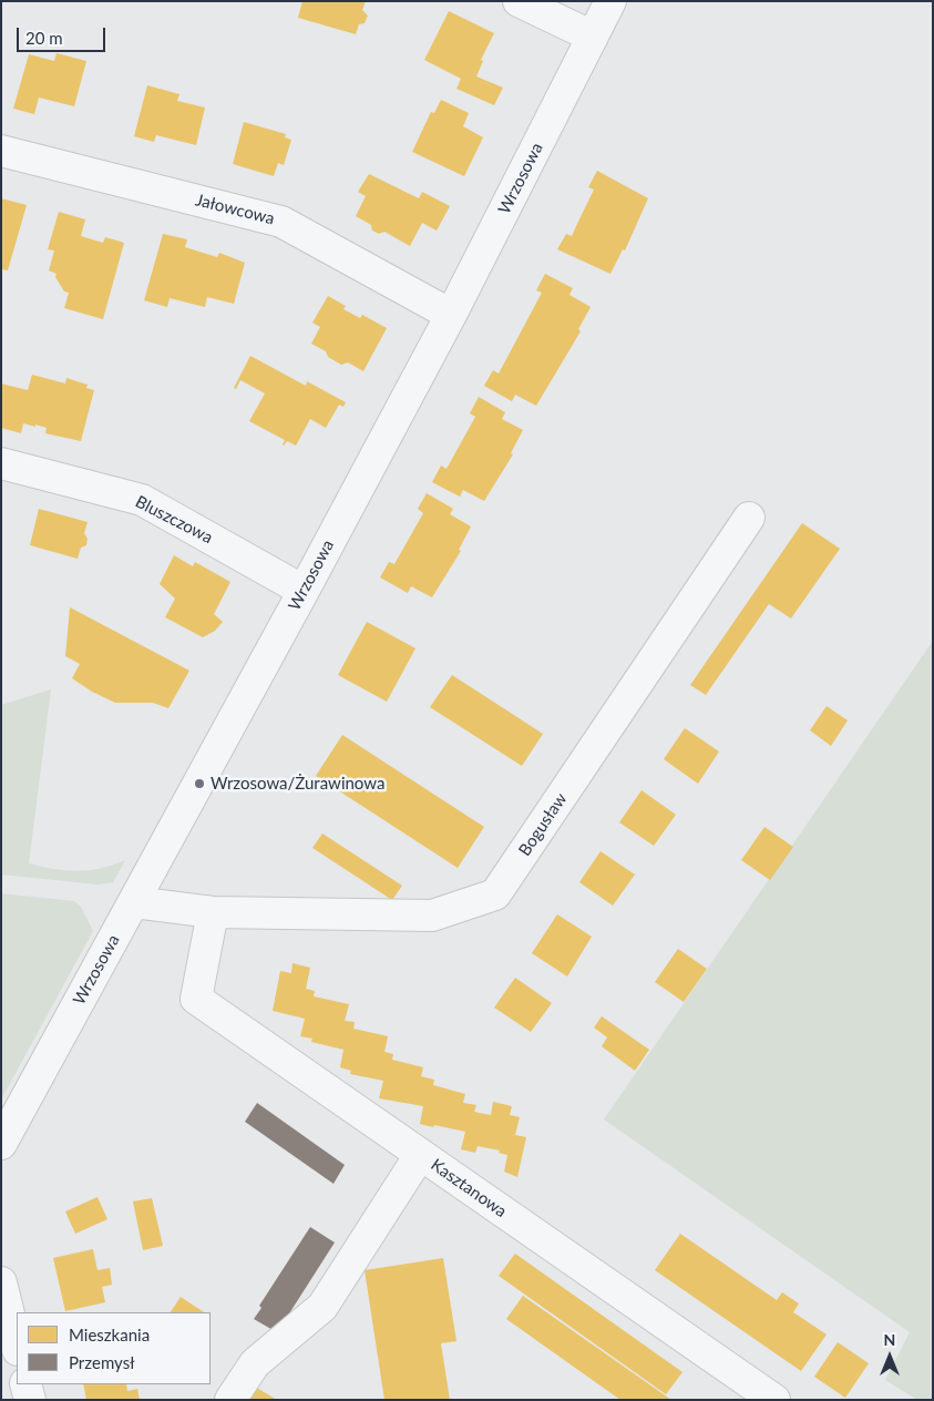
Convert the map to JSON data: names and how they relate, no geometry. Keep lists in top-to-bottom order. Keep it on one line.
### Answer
{"streets":{"street":["Wrzosowa","Jałowcowa","Bluszczowa","Bogusław","Kasztanowa"]},"crossings":[["Wrzosowa","Jałowcowa"],["Wrzosowa","Bluszczowa"],["Wrzosowa","Bogusław"]],"places":["Wrzosowa/Żurawinowa"],"legend":["Mieszkania","Przemysł"],"scale_bar":"20 m","north":"top"}
